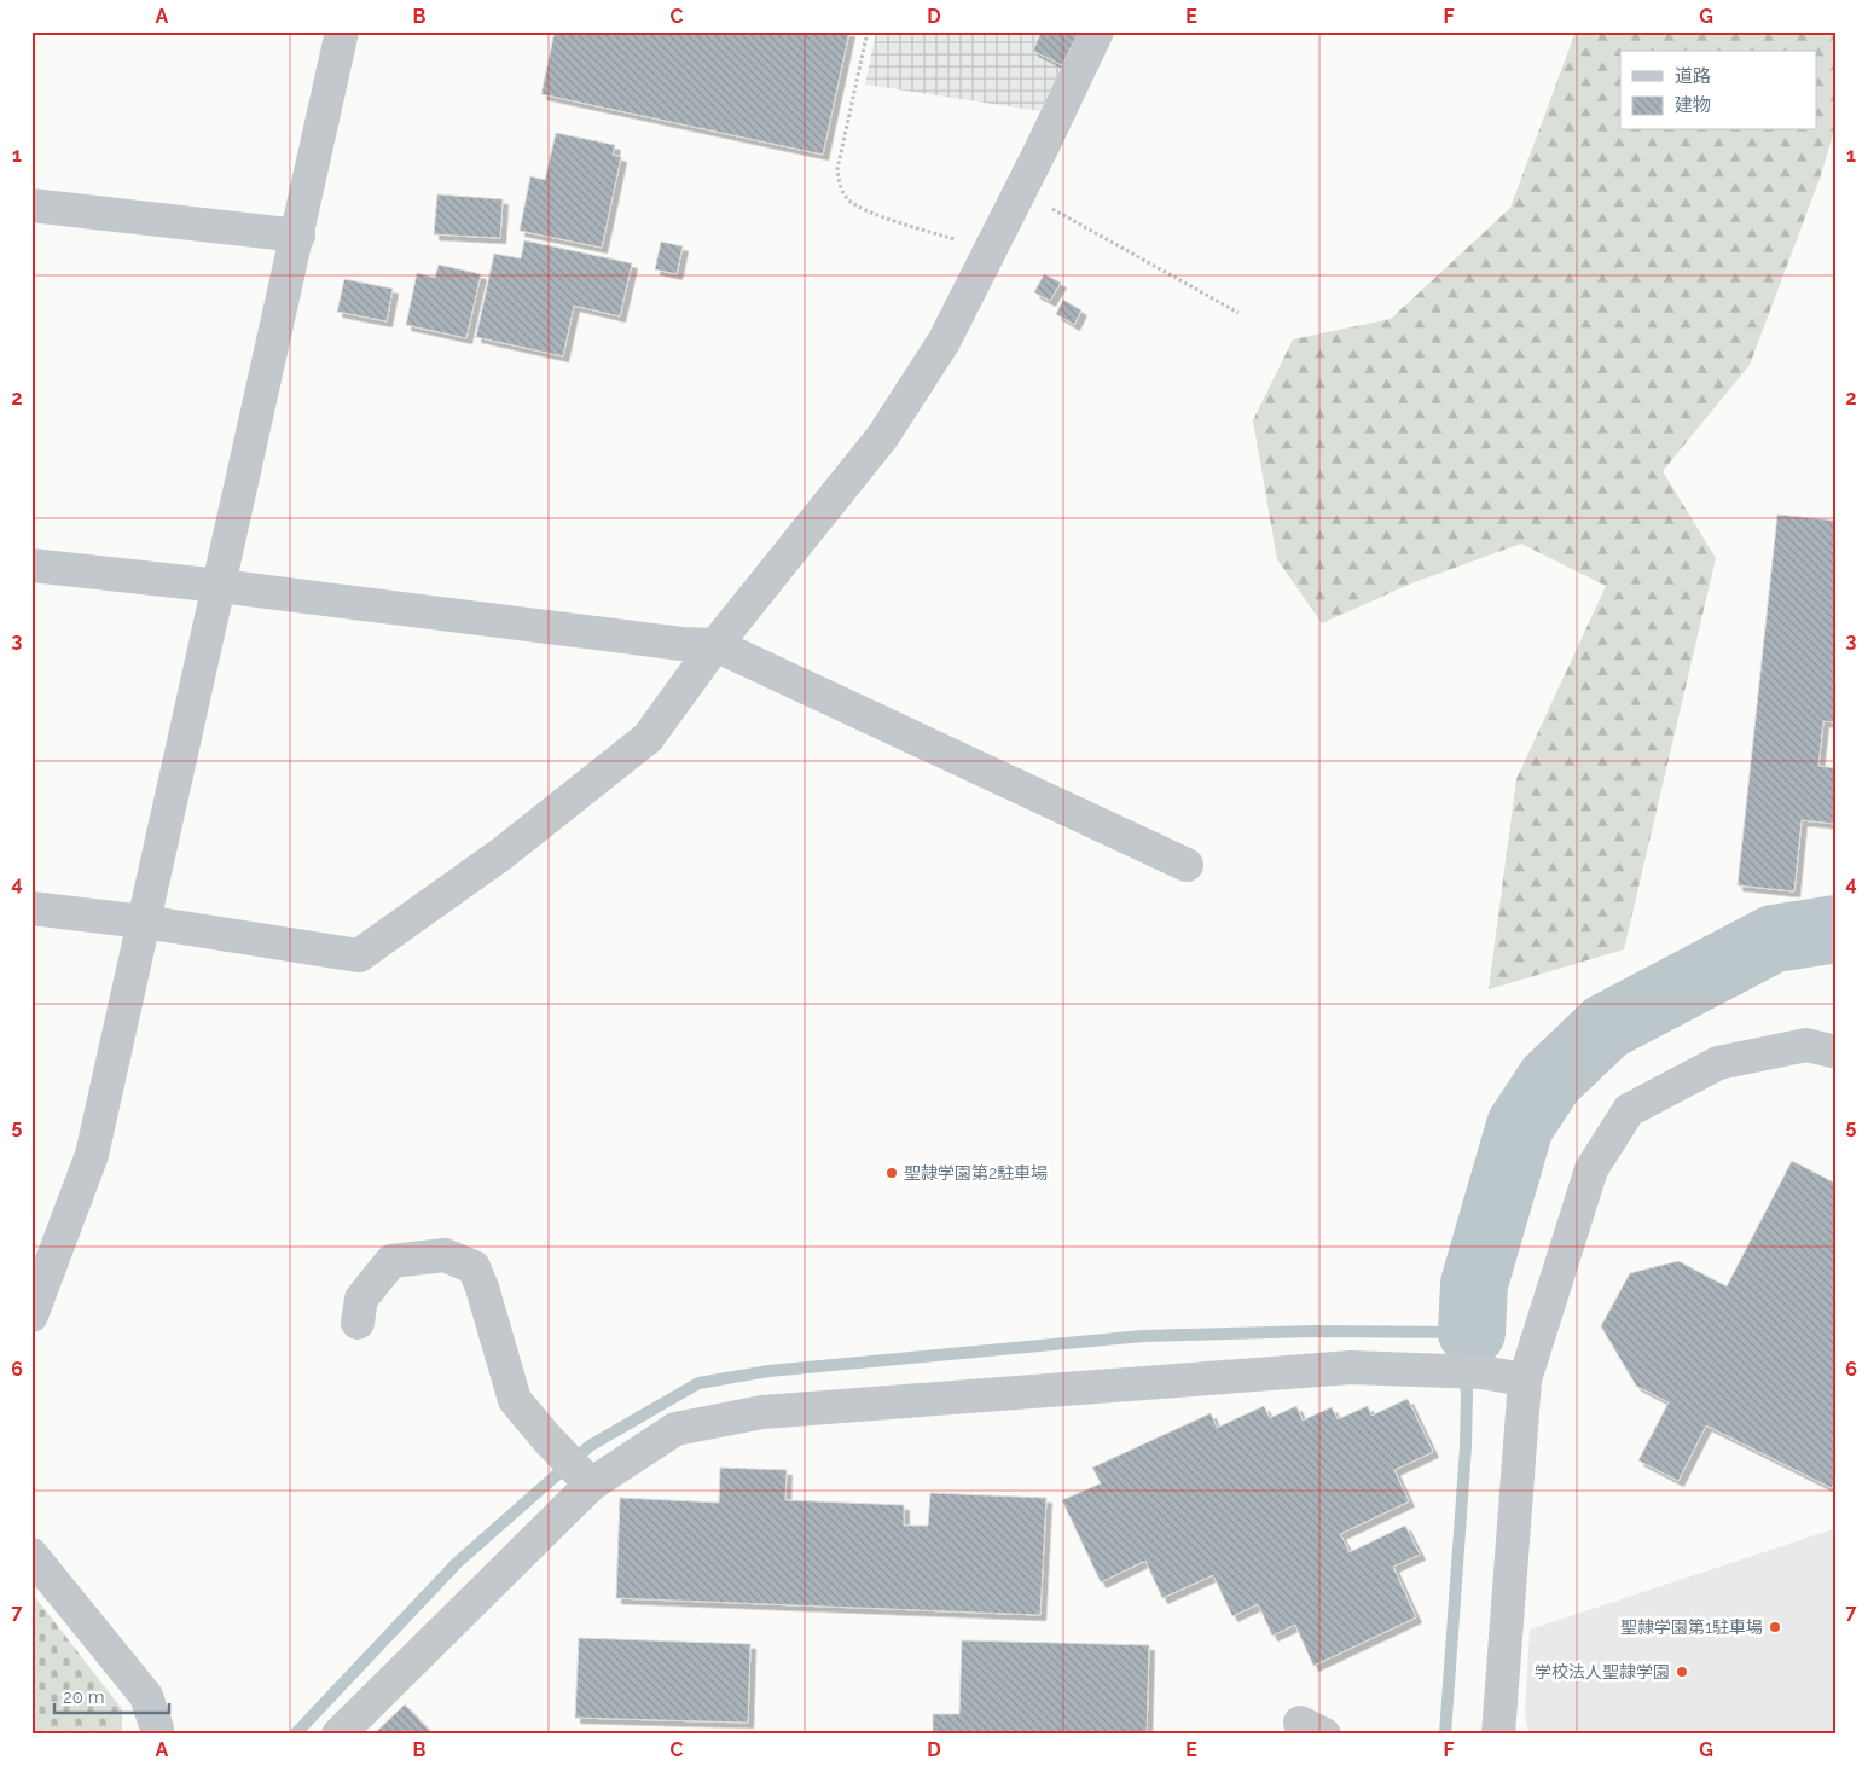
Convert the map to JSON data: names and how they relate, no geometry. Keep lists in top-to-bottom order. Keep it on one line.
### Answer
{"places":["聖隷学園第2駐車場","聖隷学園第1駐車場","学校法人聖隷学園"],"legend":["道路","建物"],"scale_bar":"20 m","grid":{"columns":["A","B","C","D","E","F","G"],"rows":["1","2","3","4","5","6","7"]}}
